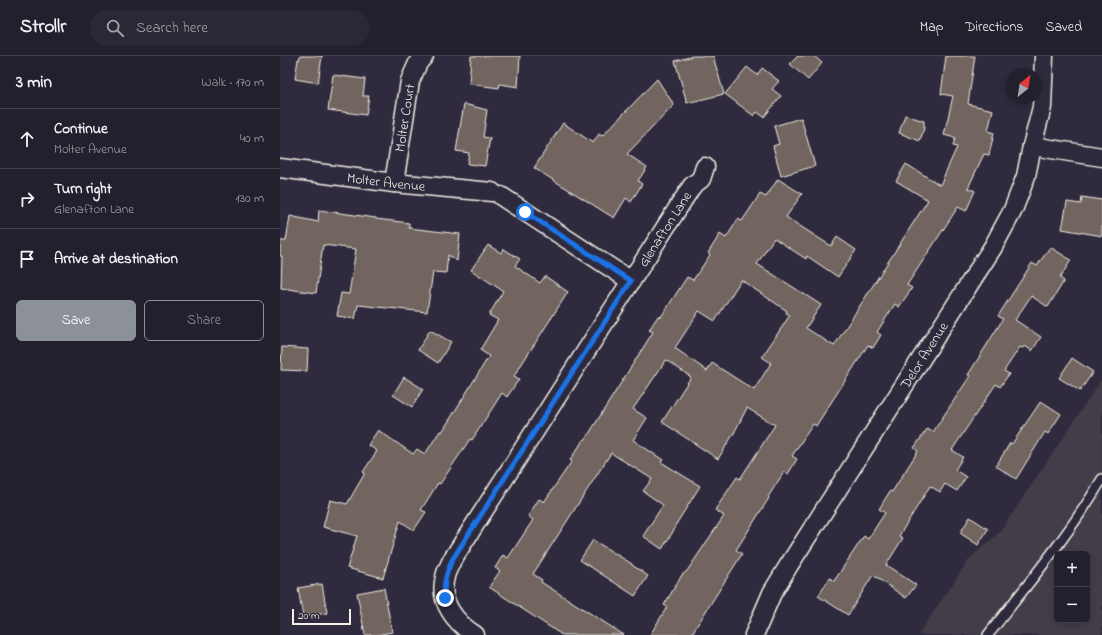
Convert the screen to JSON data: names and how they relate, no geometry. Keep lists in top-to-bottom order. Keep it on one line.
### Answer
{"streets":{"street":["Molter Court","Molter Avenue","Glenafton Lane","Delor Avenue"]},"crossings":[["Molter Court","Molter Avenue"],["Molter Avenue","Glenafton Lane"]],"scale_bar":"20 m","north":"top right","page":{"header":"Strollr","search":"Search here","nav":["Map","Directions","Saved"],"heading":["3 min","Walk · 170 m"],"list":[["Continue","Molter Avenue","40 m"],["Turn right","Glenafton Lane","130 m"],"Arrive at destination"],"buttons":["Save","Share"],"map_buttons":["+","−"],"scale":"20 m"}}
